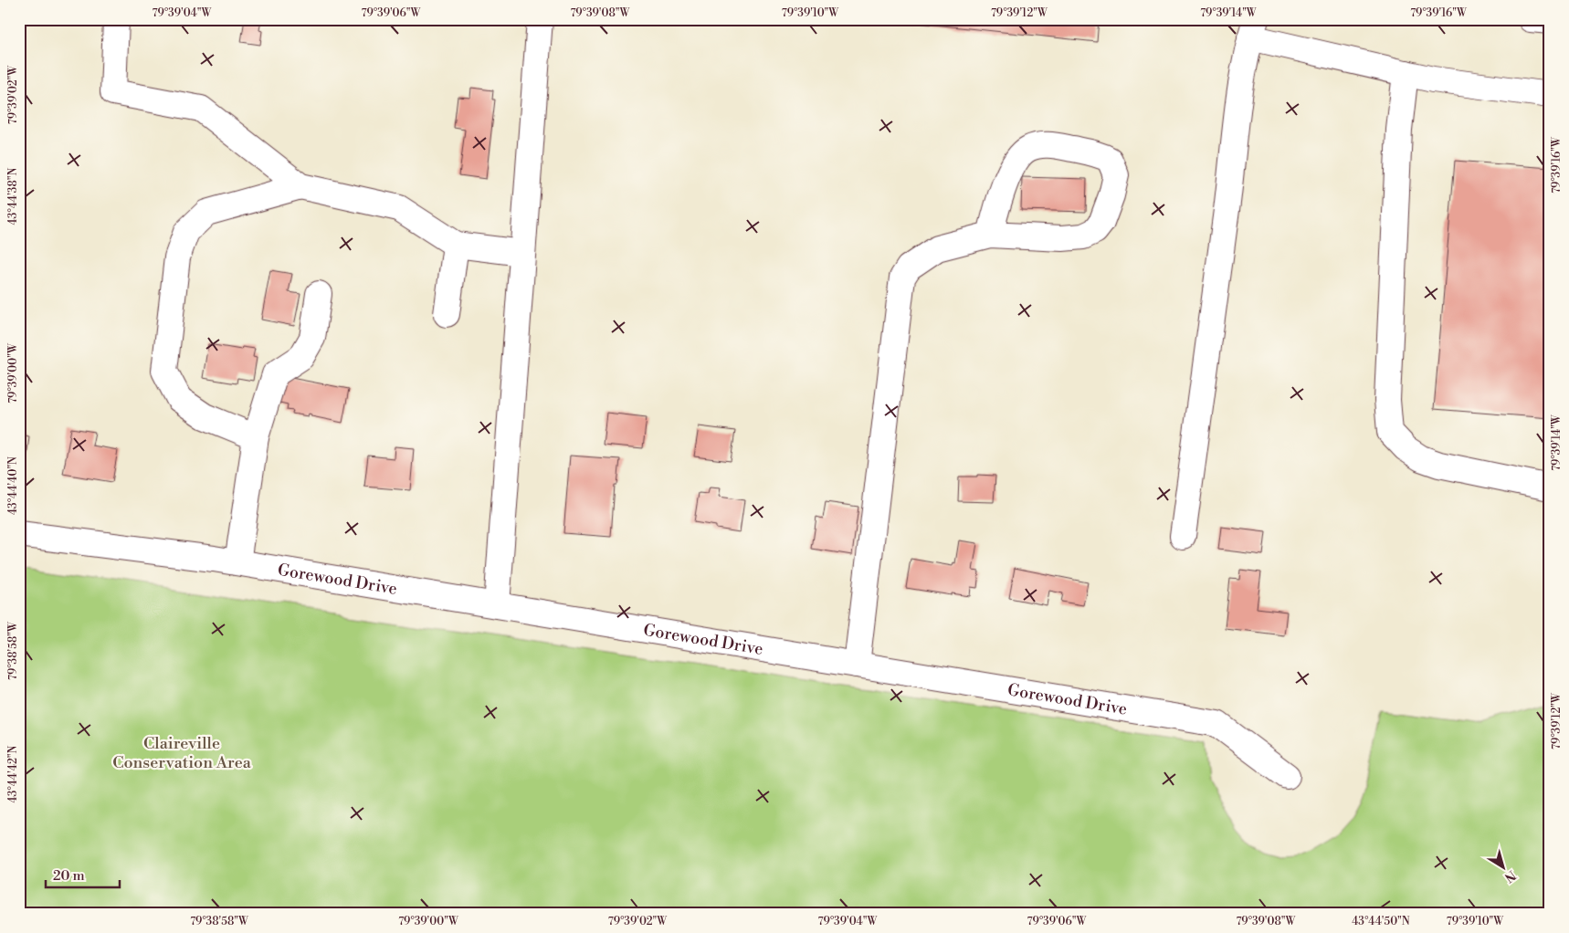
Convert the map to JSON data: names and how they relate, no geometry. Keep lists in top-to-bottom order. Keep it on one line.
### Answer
{"streets":{"street":["Gorewood Drive"]},"parks":["Claireville Conservation Area"],"scale_bar":"20 m","north":"bottom right","coordinates":["79°39'04\"W","79°39'06\"W","79°39'08\"W","79°39'10\"W","79°39'12\"W","79°39'14\"W","79°39'16\"W","79°39'02\"W","43°44'38\"N","79°39'00\"W","43°44'40\"N","79°38'58\"W","43°44'42\"N","43°44'50\"N"]}
